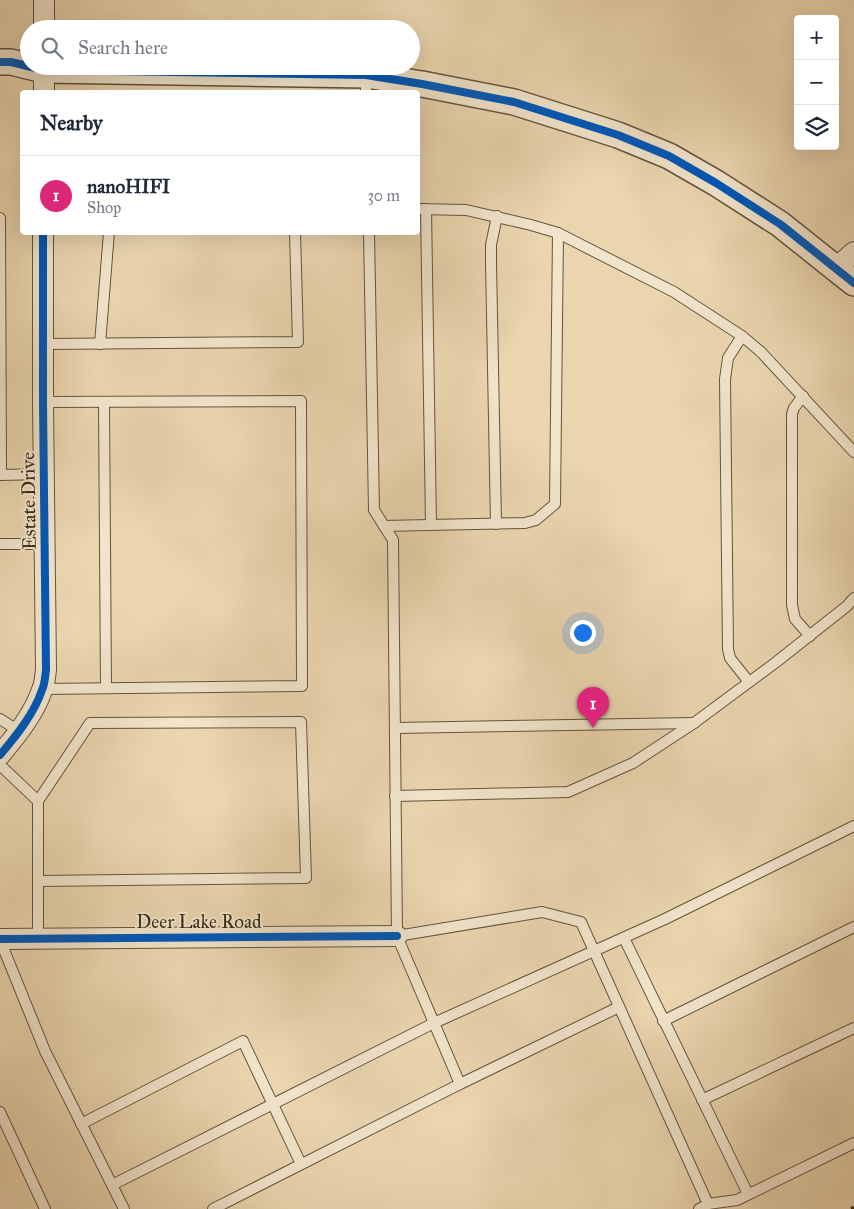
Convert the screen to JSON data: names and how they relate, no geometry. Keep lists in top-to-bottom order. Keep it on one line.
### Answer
{"streets":{"street":["Estate Drive","Deer Lake Road"]},"page":{"map_buttons":["+","−"],"search":"Search here","heading":"Nearby","list":[{"mark":"1","name":"nanoHIFI","note":"Shop","value":"30 m"}],"pins":"1"}}
